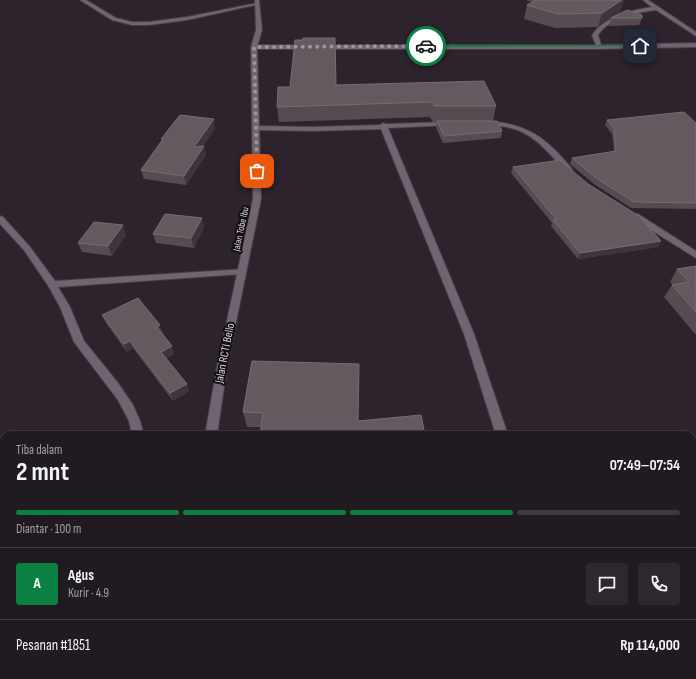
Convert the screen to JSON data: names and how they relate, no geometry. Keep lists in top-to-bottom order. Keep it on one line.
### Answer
{"streets":{"street":["Jalan Tobe Ibu","Jalan RCTI Bello"]},"crossings":[["Jalan Tobe Ibu","Jalan RCTI Bello"]],"page":{"heading":["2 mnt","Tiba dalam","07:49–07:54"],"panel":["Agus","Kurir · 4.9","Pesanan #1851","Rp 114,000"],"bar":"Diantar · 100 m","round":"A"}}
